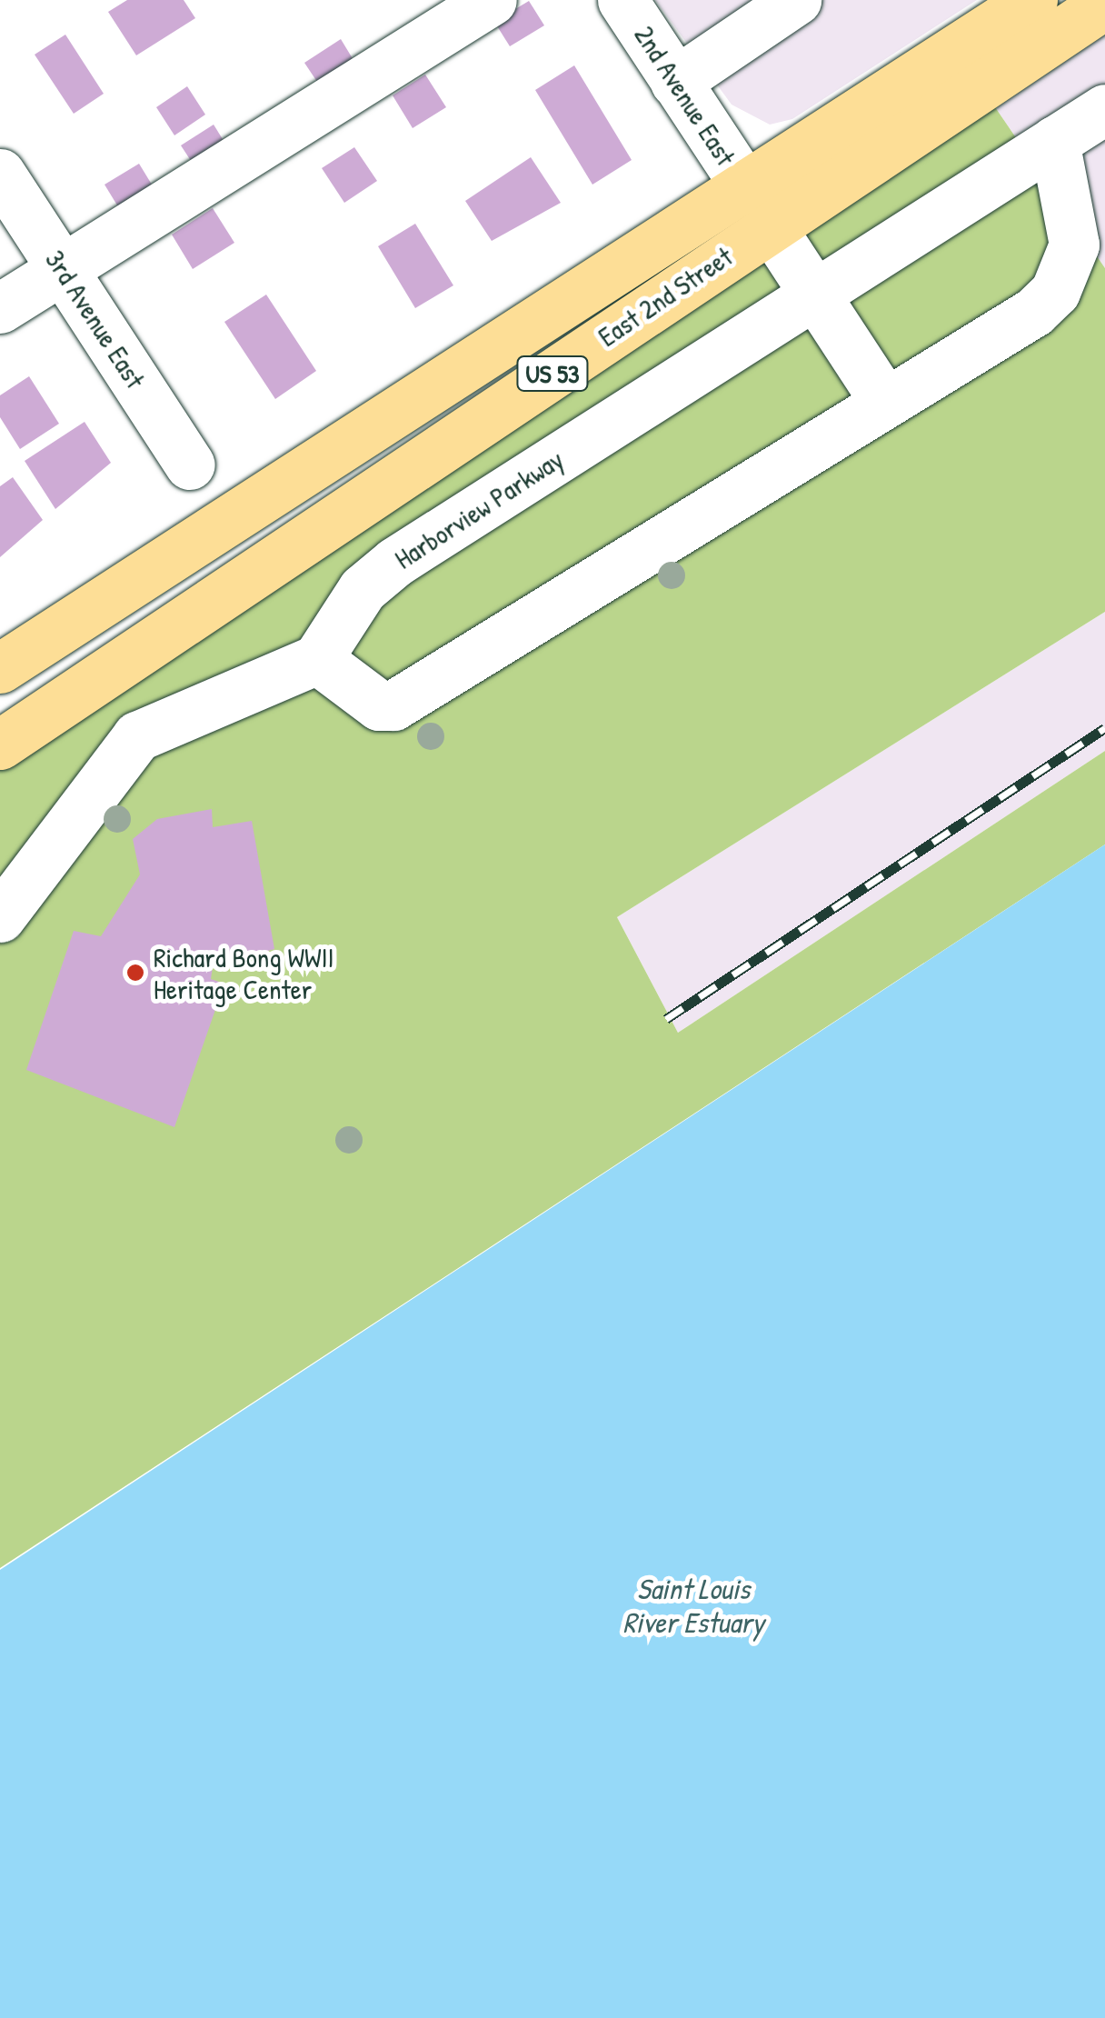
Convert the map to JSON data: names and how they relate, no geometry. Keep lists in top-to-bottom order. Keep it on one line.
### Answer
{"streets":{"highway":["East 2nd Street","US 53"],"street":["2nd Avenue East","3rd Avenue East","Harborview Parkway"]},"crossings":[["2nd Avenue East","East 2nd Street"],["2nd Avenue East","Harborview Parkway"]],"water":["Saint Louis River Estuary"],"places":["Richard Bong WWII Heritage Center"]}
